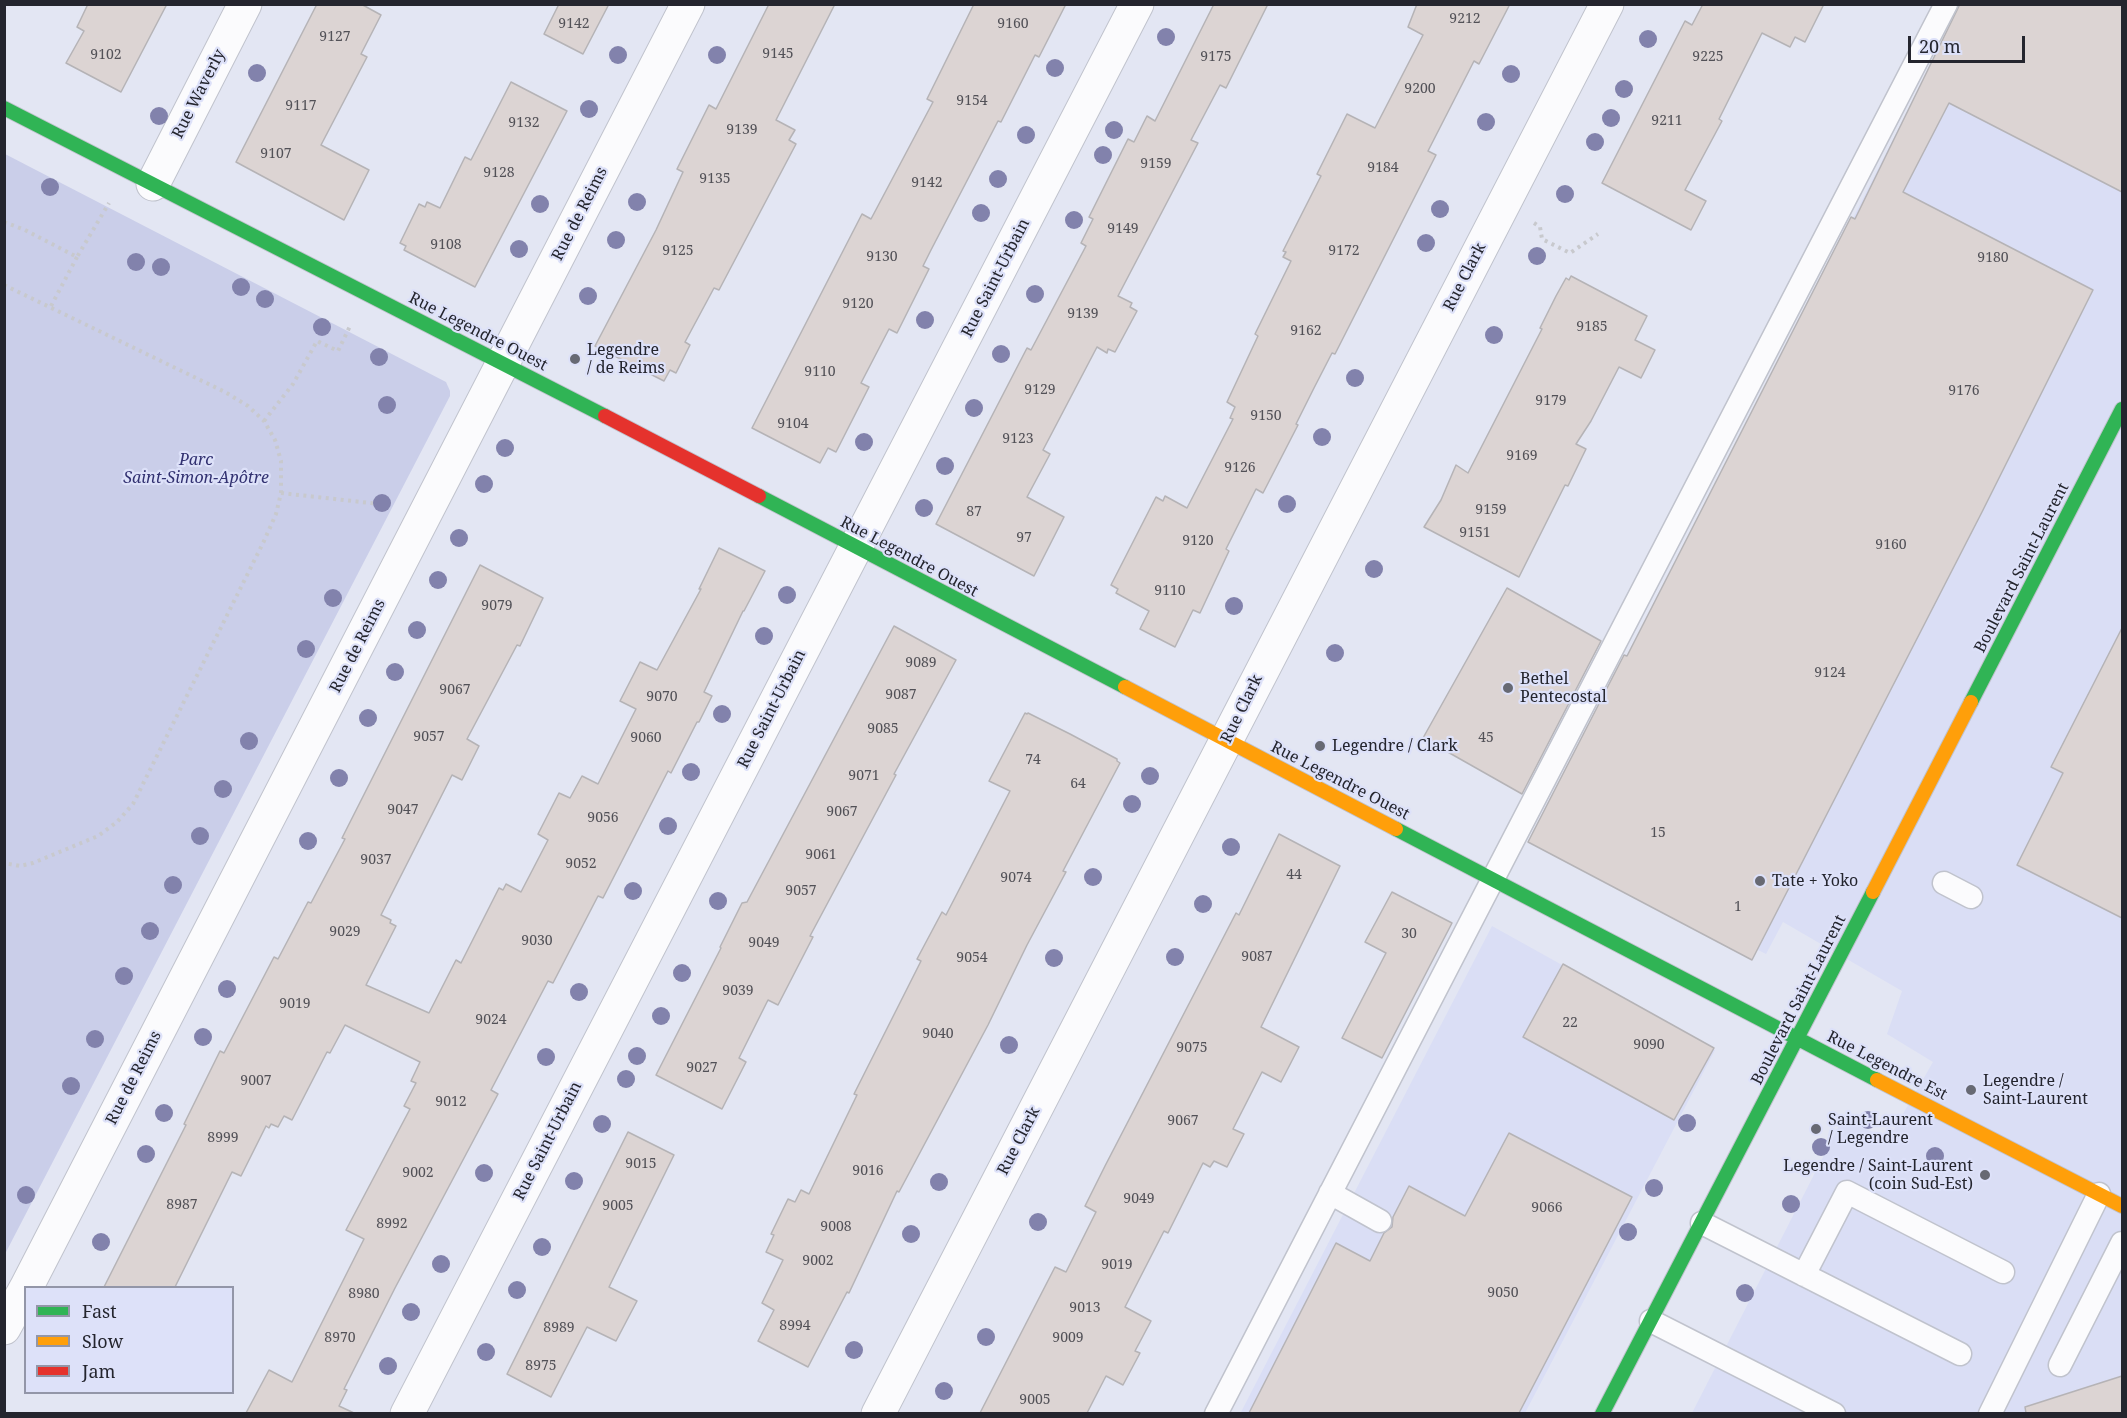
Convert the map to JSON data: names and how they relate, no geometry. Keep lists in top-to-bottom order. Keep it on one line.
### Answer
{"streets":{"street":["Rue Waverly","Rue de Reims","Rue Clark","Rue Saint-Urbain","Rue Legendre Ouest","Boulevard Saint-Laurent","Rue Legendre Est"]},"crossings":[["Rue Waverly","Rue Legendre Ouest"],["Rue de Reims","Rue Legendre Ouest"],["Rue Clark","Rue Legendre Ouest"],["Rue Saint-Urbain","Rue Legendre Ouest"],["Rue Legendre Ouest","Boulevard Saint-Laurent"],["Rue Legendre Ouest","Rue Legendre Est"],["Boulevard Saint-Laurent","Rue Legendre Est"]],"parks":["Parc Saint-Simon-Apôtre"],"places":["Legendre / de Reims","Bethel Pentecostal","Legendre / Clark","Tate + Yoko","Legendre / Saint-Laurent","Saint-Laurent / Legendre","Legendre / Saint-Laurent (coin Sud-Est)"],"house_numbers":["9212","9142","9160","9127","9145","9102","9175","9225","9200","9154","9117","9211","9132","9139","9107","9159","9184","9128","9135","9142","9149","9108","9125","9172","9130","9180","9120","9139","9185","9162","9110","9129","9176","9179","9150","9104","9123","9169","9126","9159","87","9151","97","9120","9160","9110","9079","9089","9124","9067","9087","9070","9085","9057","9060","45","74","9071","64","9047","9067","9056","15","9061","9037","9052","44","9074","9057","1","9029","30","9030","9049","9087","9054","9039","9019","9024","22","9040","9090","9075","9027","9007","9012","9067","8999","9015","9016","9002","9049","8987","9005","9066","8992","9008","9002","9019","9050","8980","9013","8994","8989","8970","9009","8975","9005"],"legend":["Fast","Slow","Jam"],"scale_bar":"20 m"}
